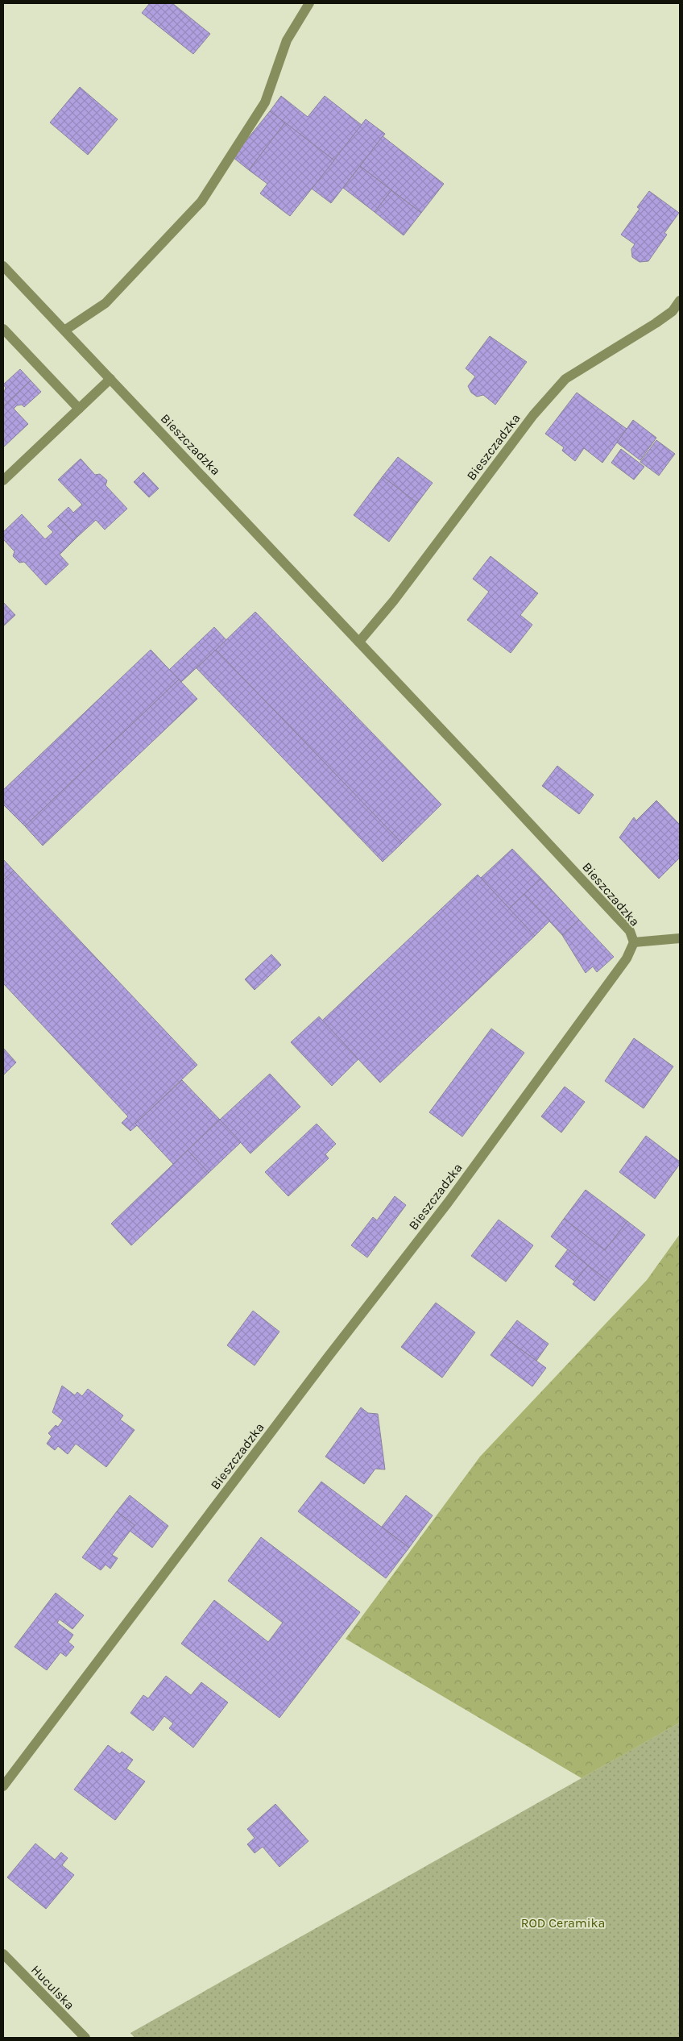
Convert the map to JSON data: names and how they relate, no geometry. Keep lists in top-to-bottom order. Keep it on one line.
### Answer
{"streets":{"street":["Bieszczadzka","Huculska"]},"parks":["ROD Ceramika"]}
